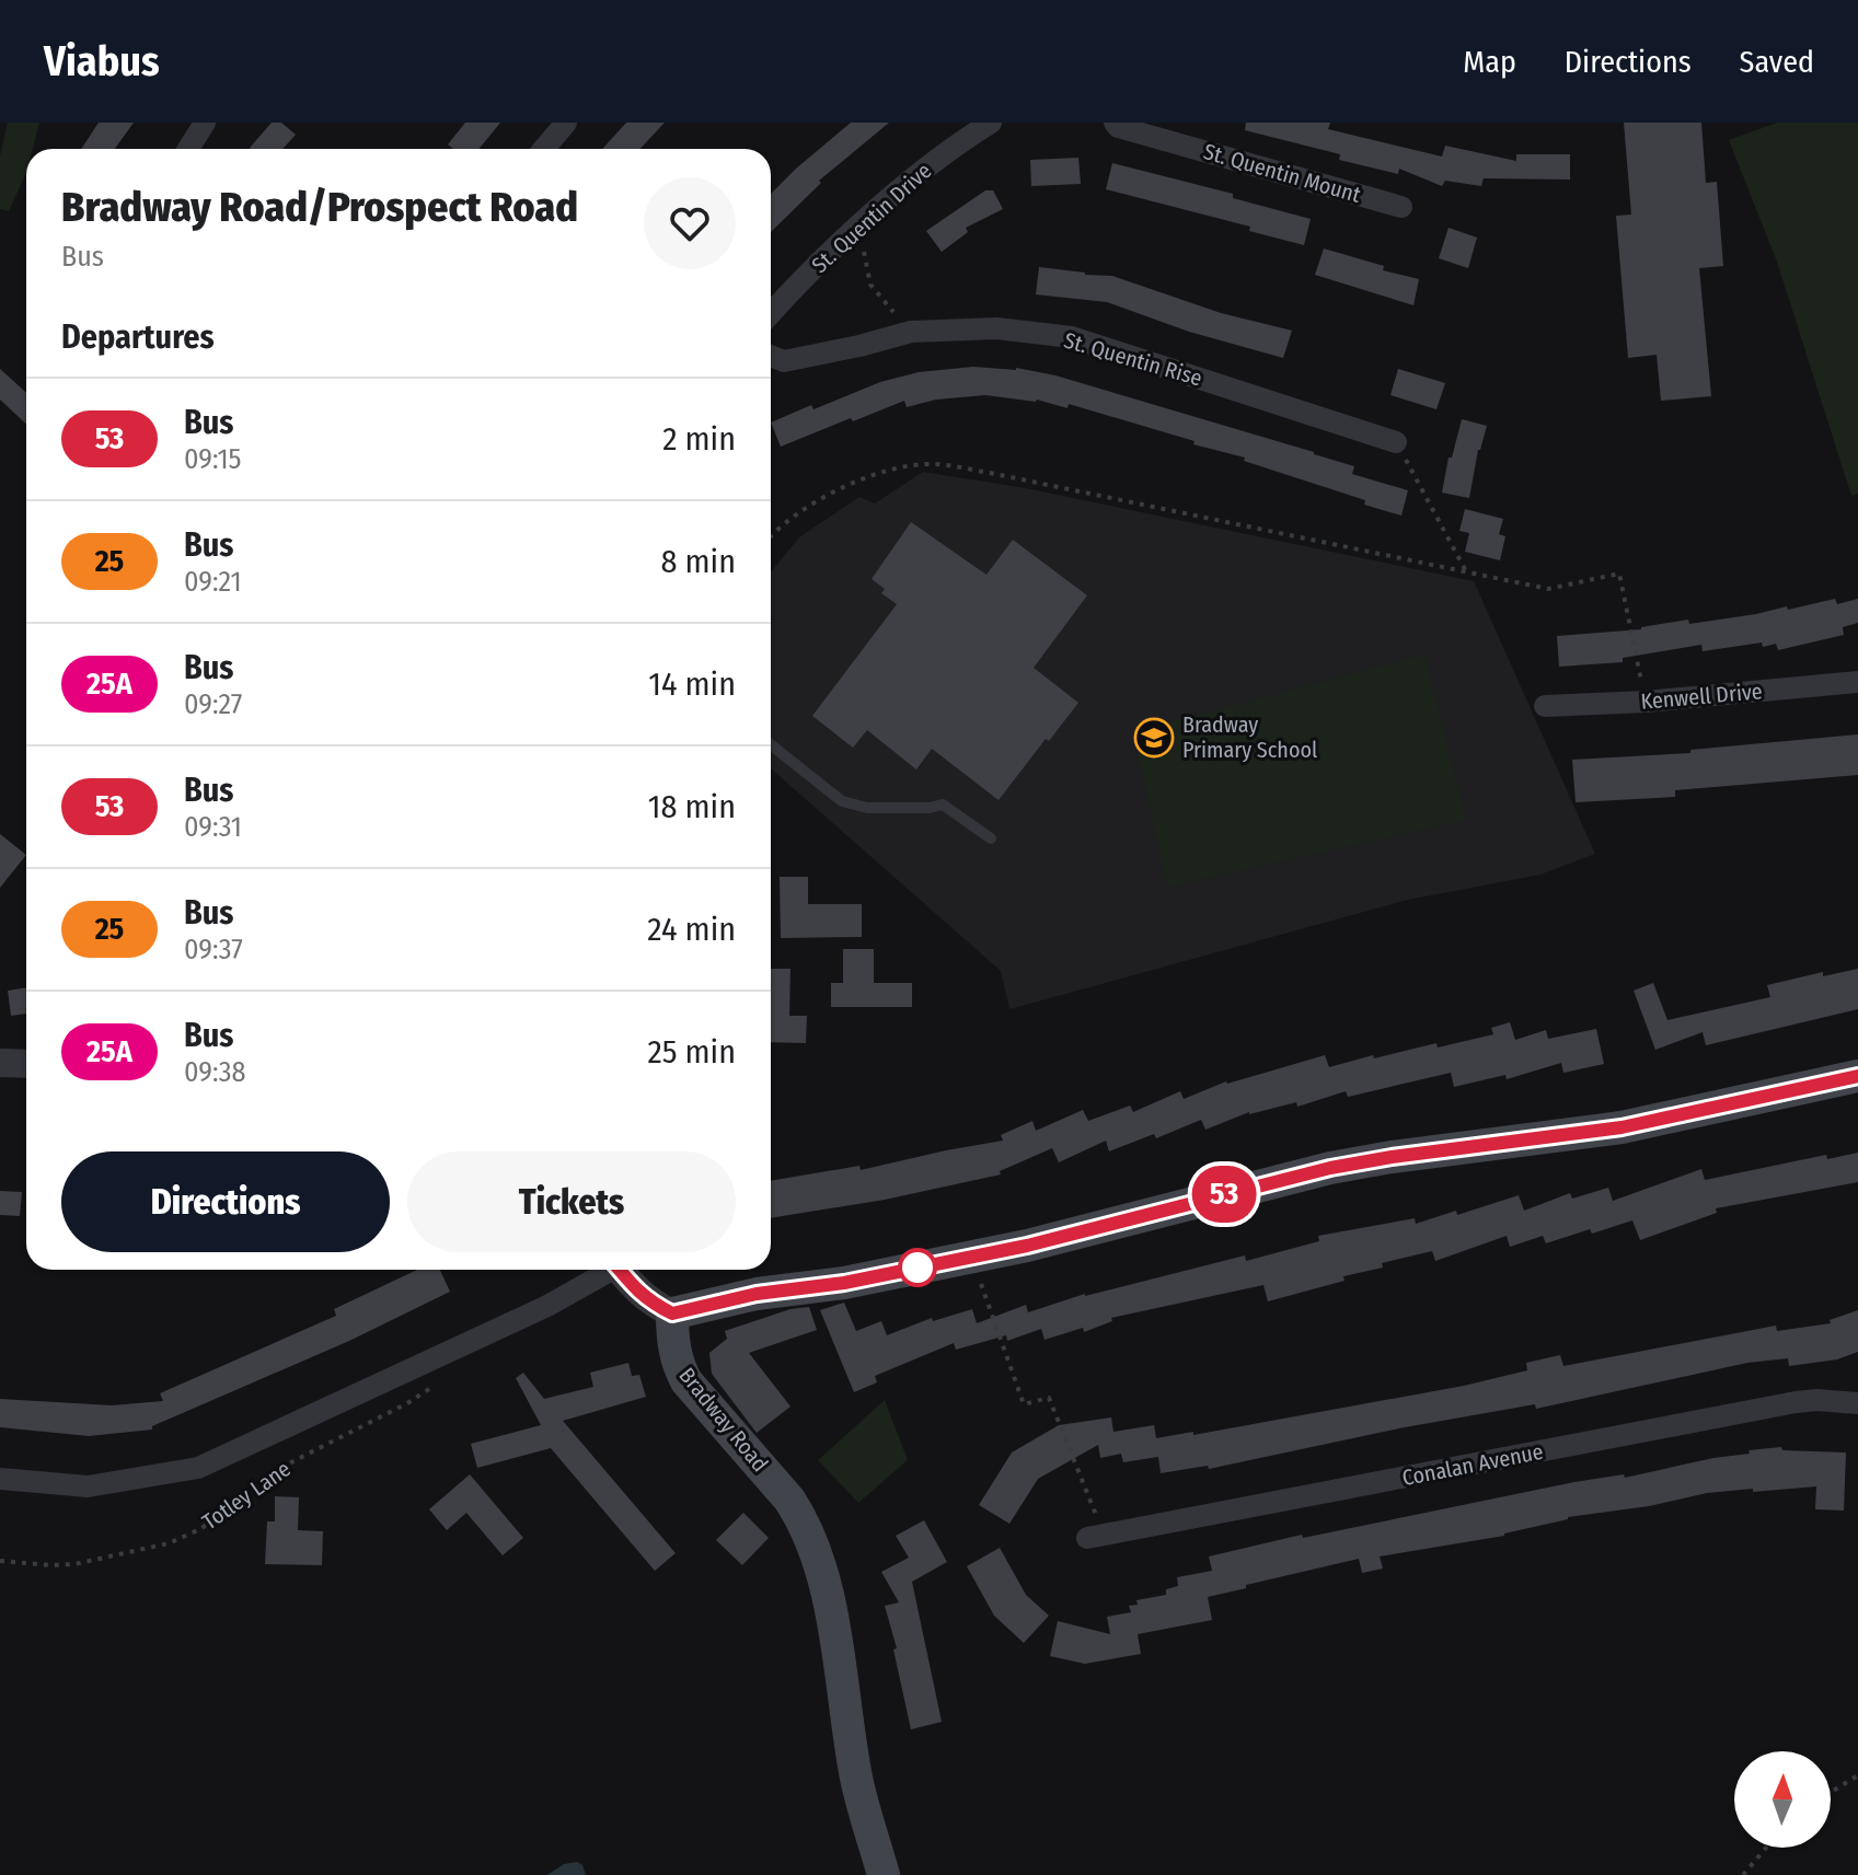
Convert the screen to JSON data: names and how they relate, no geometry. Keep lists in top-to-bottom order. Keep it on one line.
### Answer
{"streets":{"main road":["Bradway Road"],"street":["St. Quentin Mount","St. Quentin Drive","St. Quentin Rise","Kenwell Drive","Conalan Avenue","Totley Lane"]},"places":{"school or university":["Bradway Primary School"]},"lines":["bus line 53"],"north":"top","page":{"header":"Viabus","nav":["Map","Directions","Saved"],"on_map":"53","heading":[["Bradway Road/Prospect Road","Bus"],"Departures"],"list":[{"mark":"53","name":"Bus","note":"09:15","value":"2 min"},{"mark":"25","name":"Bus","note":"09:21","value":"8 min"},{"mark":"25A","name":"Bus","note":"09:27","value":"14 min"},{"mark":"53","name":"Bus","note":"09:31","value":"18 min"},{"mark":"25","name":"Bus","note":"09:37","value":"24 min"},{"mark":"25A","name":"Bus","note":"09:38","value":"25 min"}],"buttons":["Directions","Tickets"]}}
